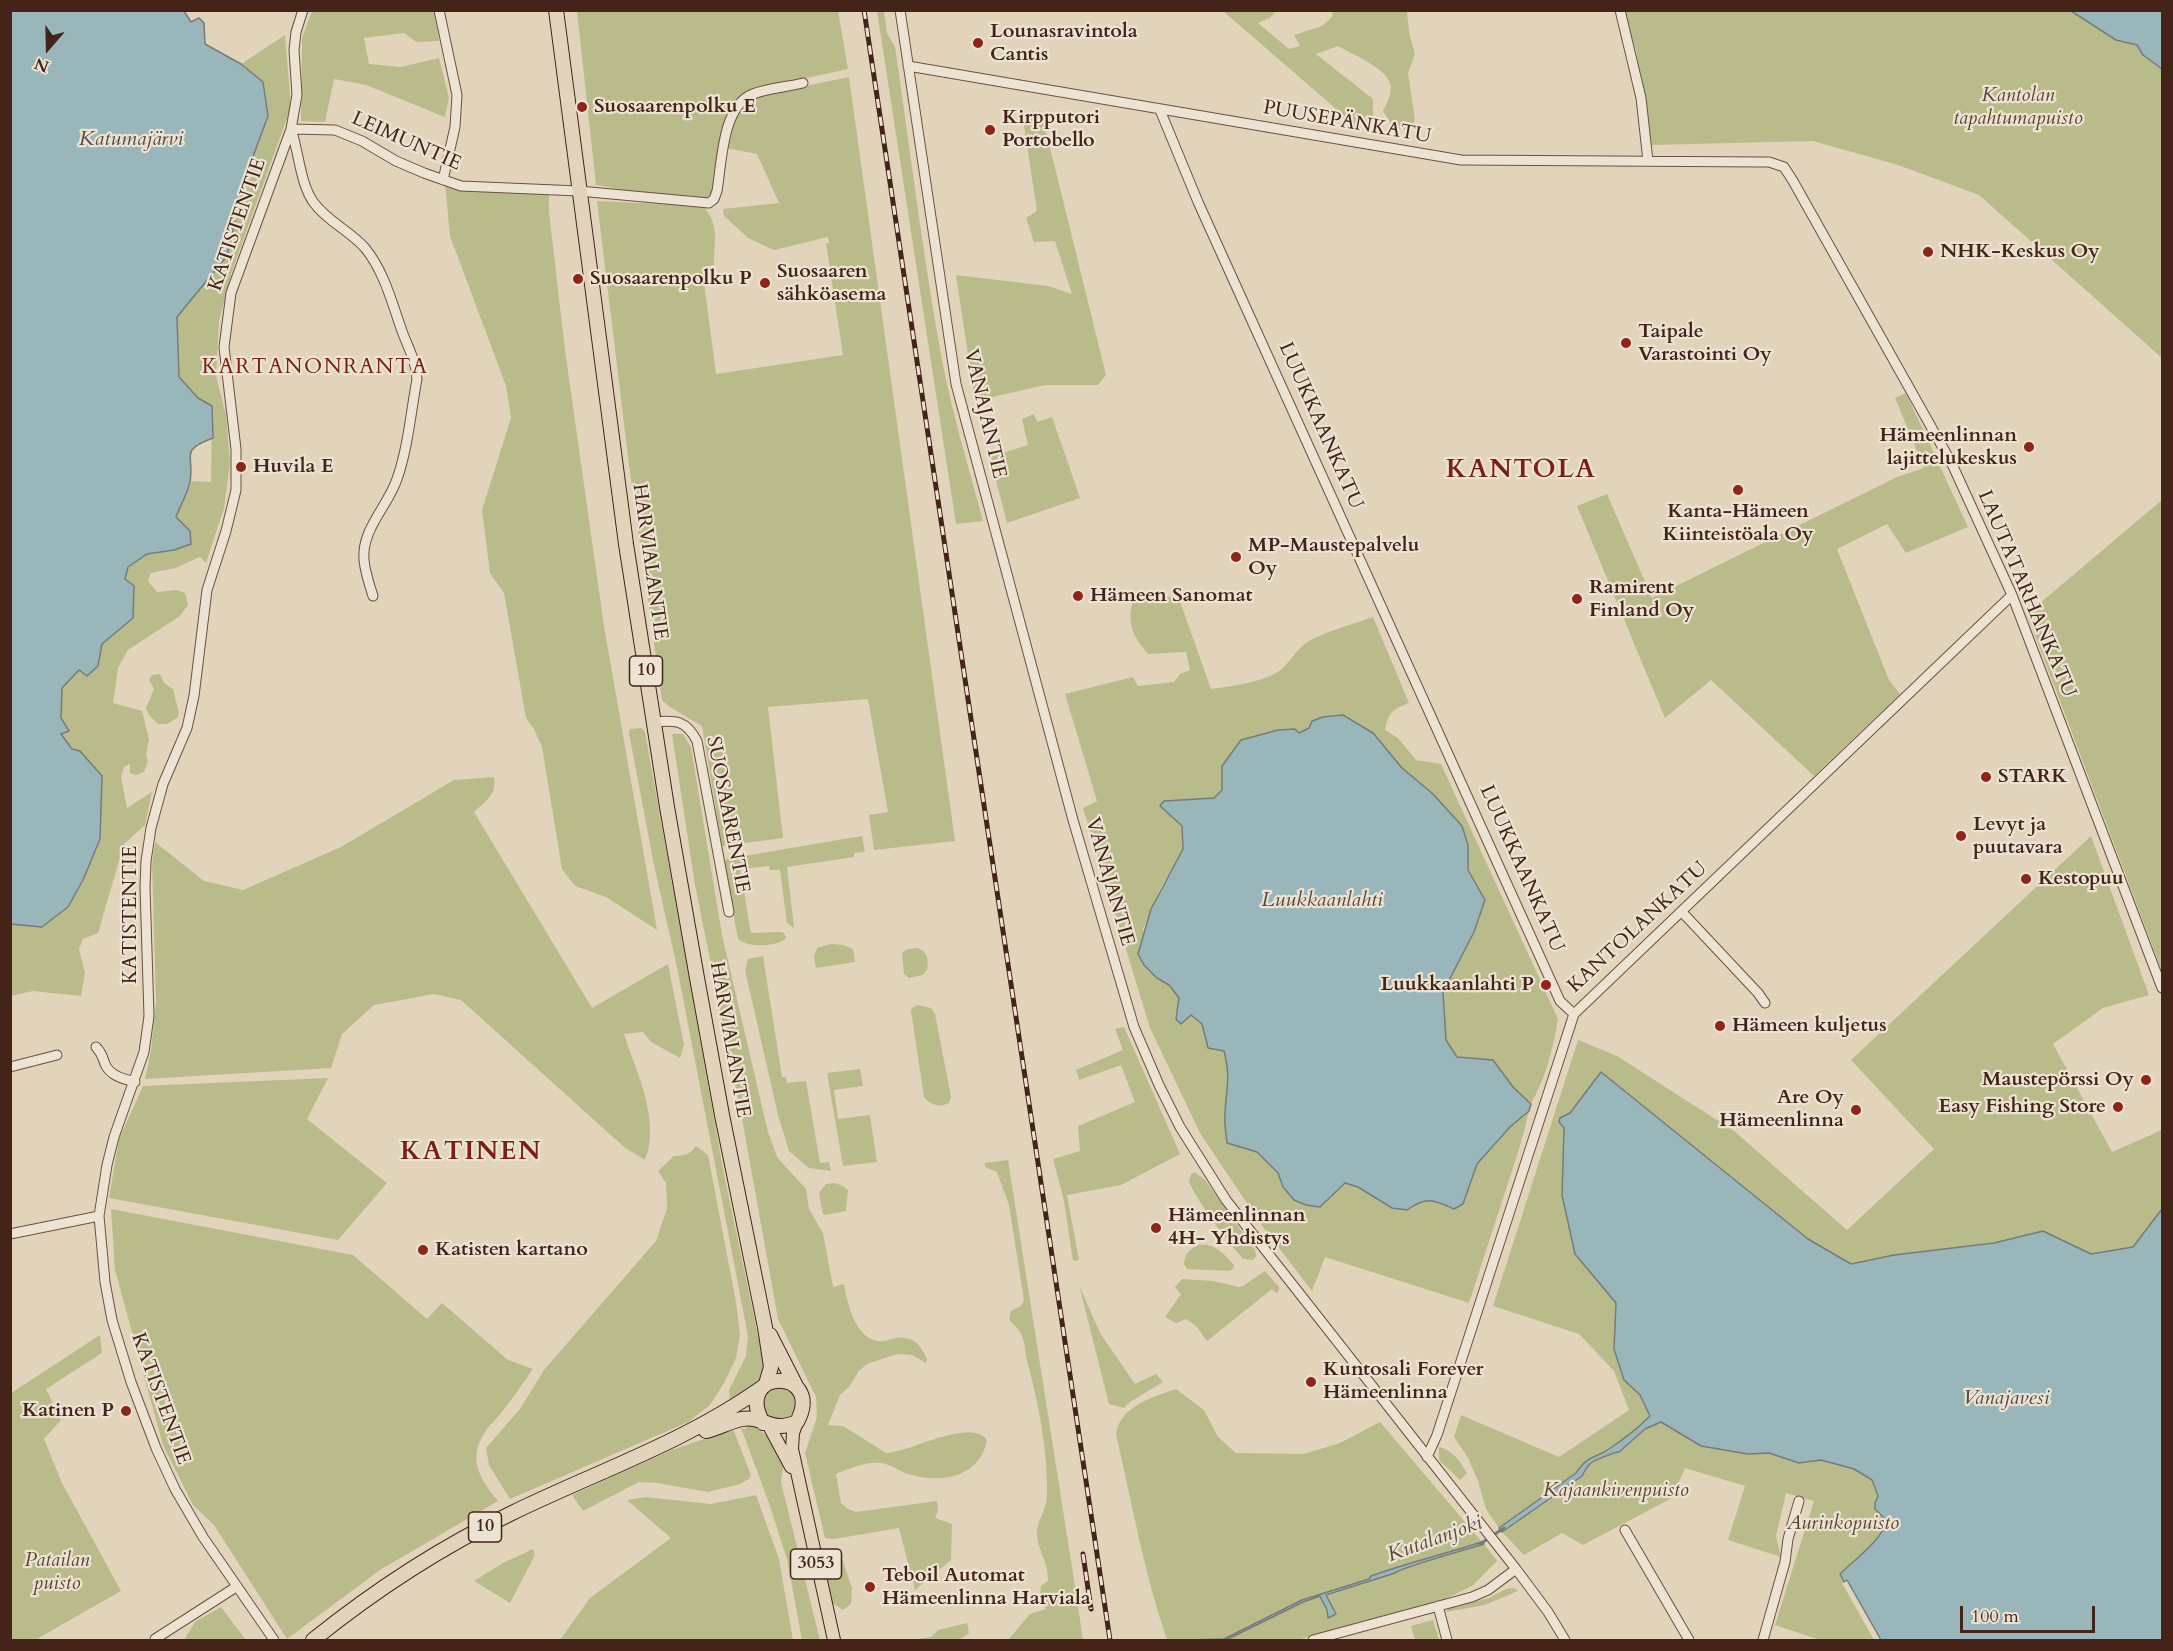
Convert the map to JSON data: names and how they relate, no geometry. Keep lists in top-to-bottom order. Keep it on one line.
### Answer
{"streets":{"highway":["HARVIALANTIE","10"],"main road":["3053"],"street":["PUUSEPÄNKATU","LEIMUNTIE","KATISTENTIE","VANAJANTIE","LUUKKAANKATU","LAUTATARHANKATU","SUOSAARENTIE","KANTOLANKATU"]},"crossings":[["PUUSEPÄNKATU","VANAJANTIE"],["PUUSEPÄNKATU","LUUKKAANKATU"],["PUUSEPÄNKATU","LAUTATARHANKATU"],["LEIMUNTIE","KATISTENTIE"],["LEIMUNTIE","HARVIALANTIE"],["VANAJANTIE","KANTOLANKATU"],["LUUKKAANKATU","KANTOLANKATU"],["HARVIALANTIE","10"],["HARVIALANTIE","SUOSAARENTIE"],["HARVIALANTIE","3053"],["LAUTATARHANKATU","KANTOLANKATU"],["10","3053"]],"districts":["KARTANONRANTA","KANTOLA","KATINEN"],"water":["Katumajärvi","Luukkaanlahti","Vanajavesi","Kutalanjoki"],"parks":["Kantolan tapahtumapuisto","Kajaankivenpuisto","Aurinkopuisto","Patailan puisto"],"places":["Lounasravintola Cantis","Suosaarenpolku E","Kirpputori Portobello","NHK-Keskus Oy","Suosaarenpolku P","Suosaaren sähköasema","Taipale Varastointi Oy","Hämeenlinnan lajittelukeskus","Huvila E","Kanta-Hämeen Kiinteistöala Oy","MP-Maustepalvelu Oy","Hämeen Sanomat","Ramirent Finland Oy","STARK","Levyt ja puutavara","Kestopuu","Luukkaanlahti P","Hämeen kuljetus","Maustepörssi Oy","Easy Fishing Store","Are Oy Hämeenlinna","Hämeenlinnan 4H- Yhdistys","Katisten kartano","Kuntosali Forever Hämeenlinna","Katinen P","Teboil Automat Hämeenlinna Harviala"],"scale_bar":"100 m","north":"bottom"}
